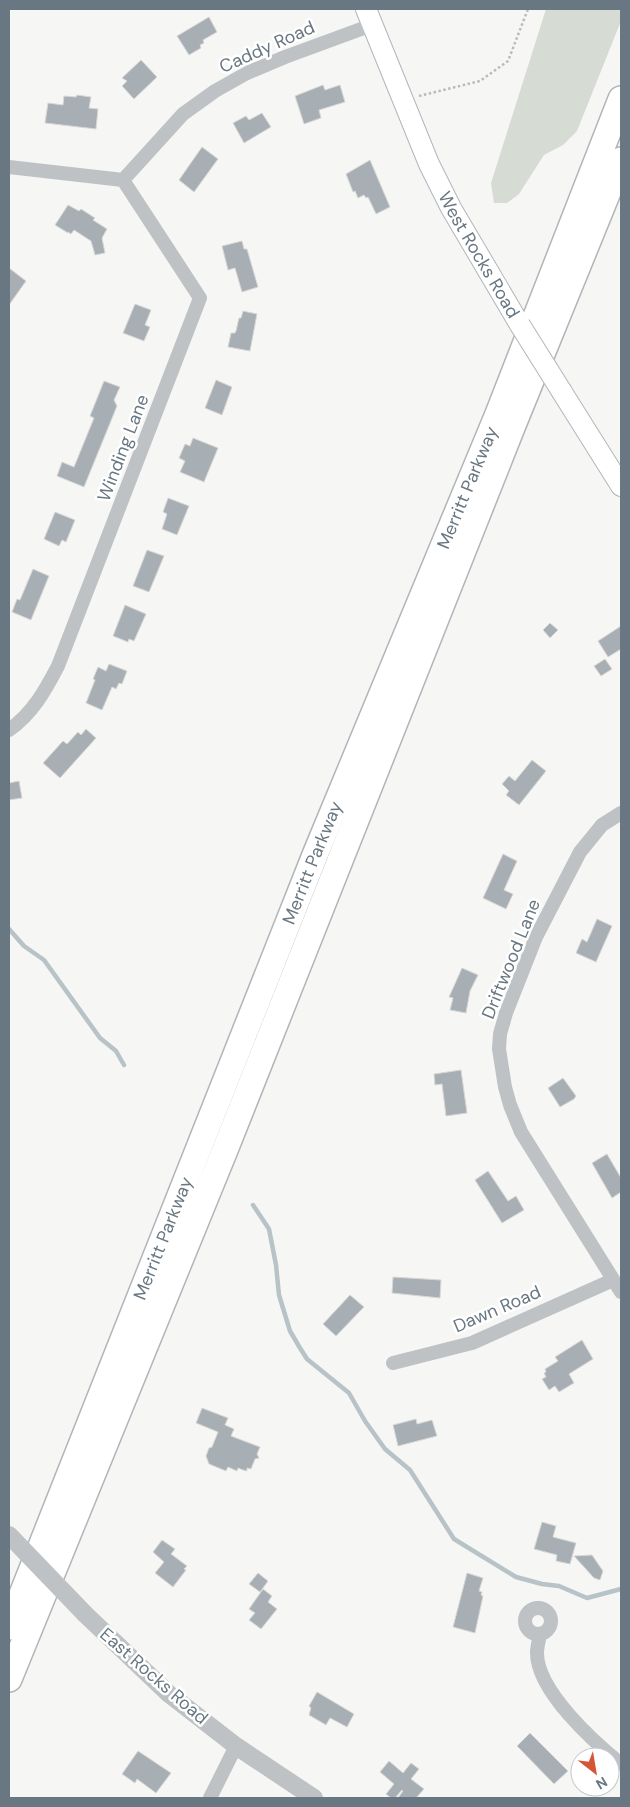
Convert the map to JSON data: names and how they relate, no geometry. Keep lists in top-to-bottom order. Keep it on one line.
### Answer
{"streets":{"highway":["Merritt Parkway"],"main road":["West Rocks Road"],"street":["Caddy Road","Winding Lane","Driftwood Lane","Dawn Road","East Rocks Road"]},"crossings":[["Caddy Road","West Rocks Road"],["Caddy Road","Winding Lane"],["Driftwood Lane","Dawn Road"]],"north":"bottom right"}
